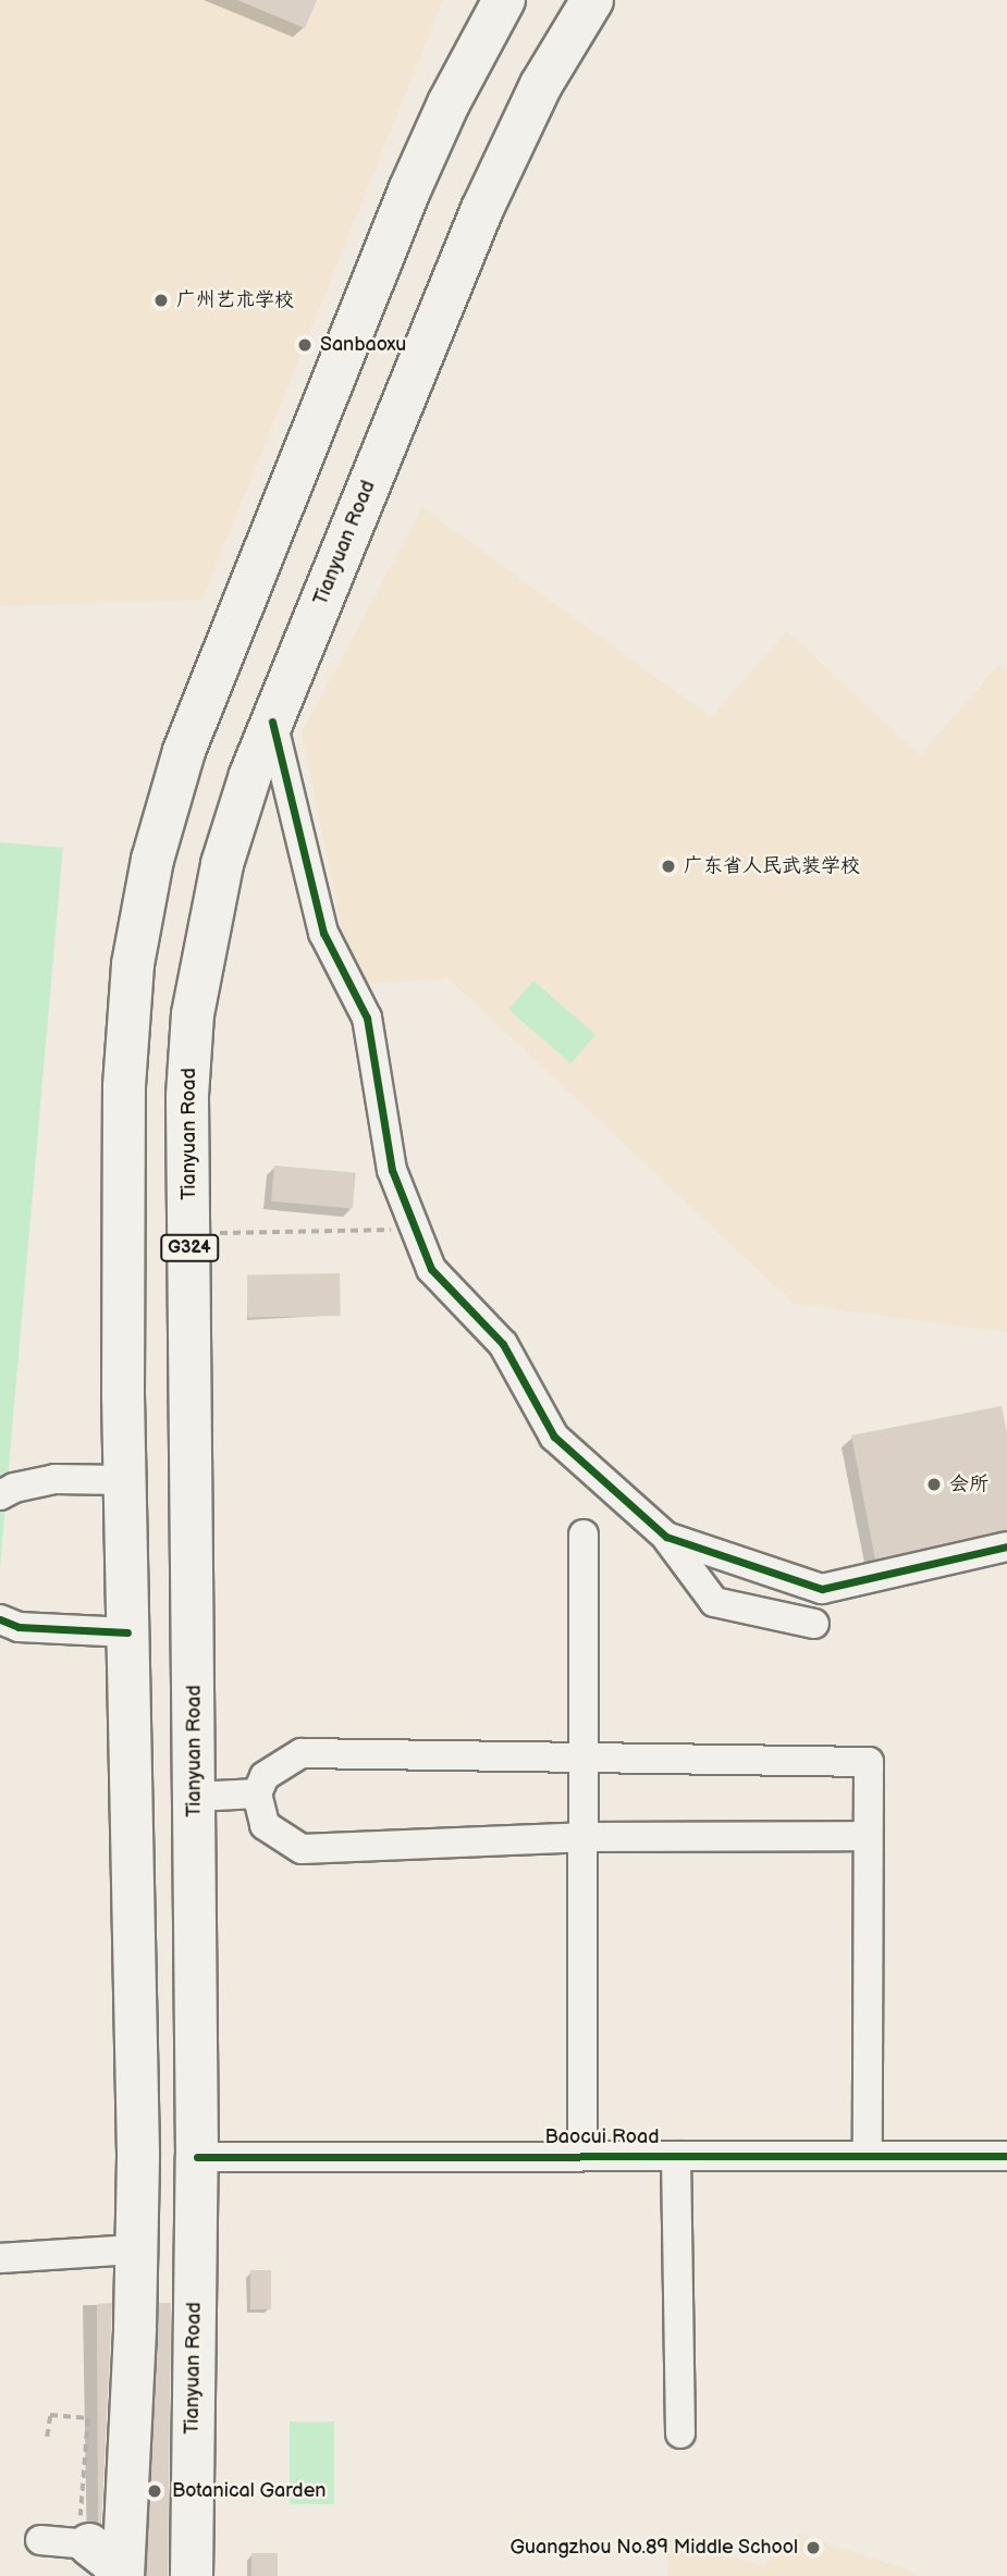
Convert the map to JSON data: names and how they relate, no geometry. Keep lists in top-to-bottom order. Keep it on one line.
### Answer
{"streets":{"highway":["Tianyuan Road","G324"],"street":["Baocui Road"]},"crossings":[["Tianyuan Road","Baocui Road"]],"places":["广州艺术学校","Sanbaoxu","广东省人民武装学校","会所","Botanical Garden","Guangzhou No.89 Middle School"]}
